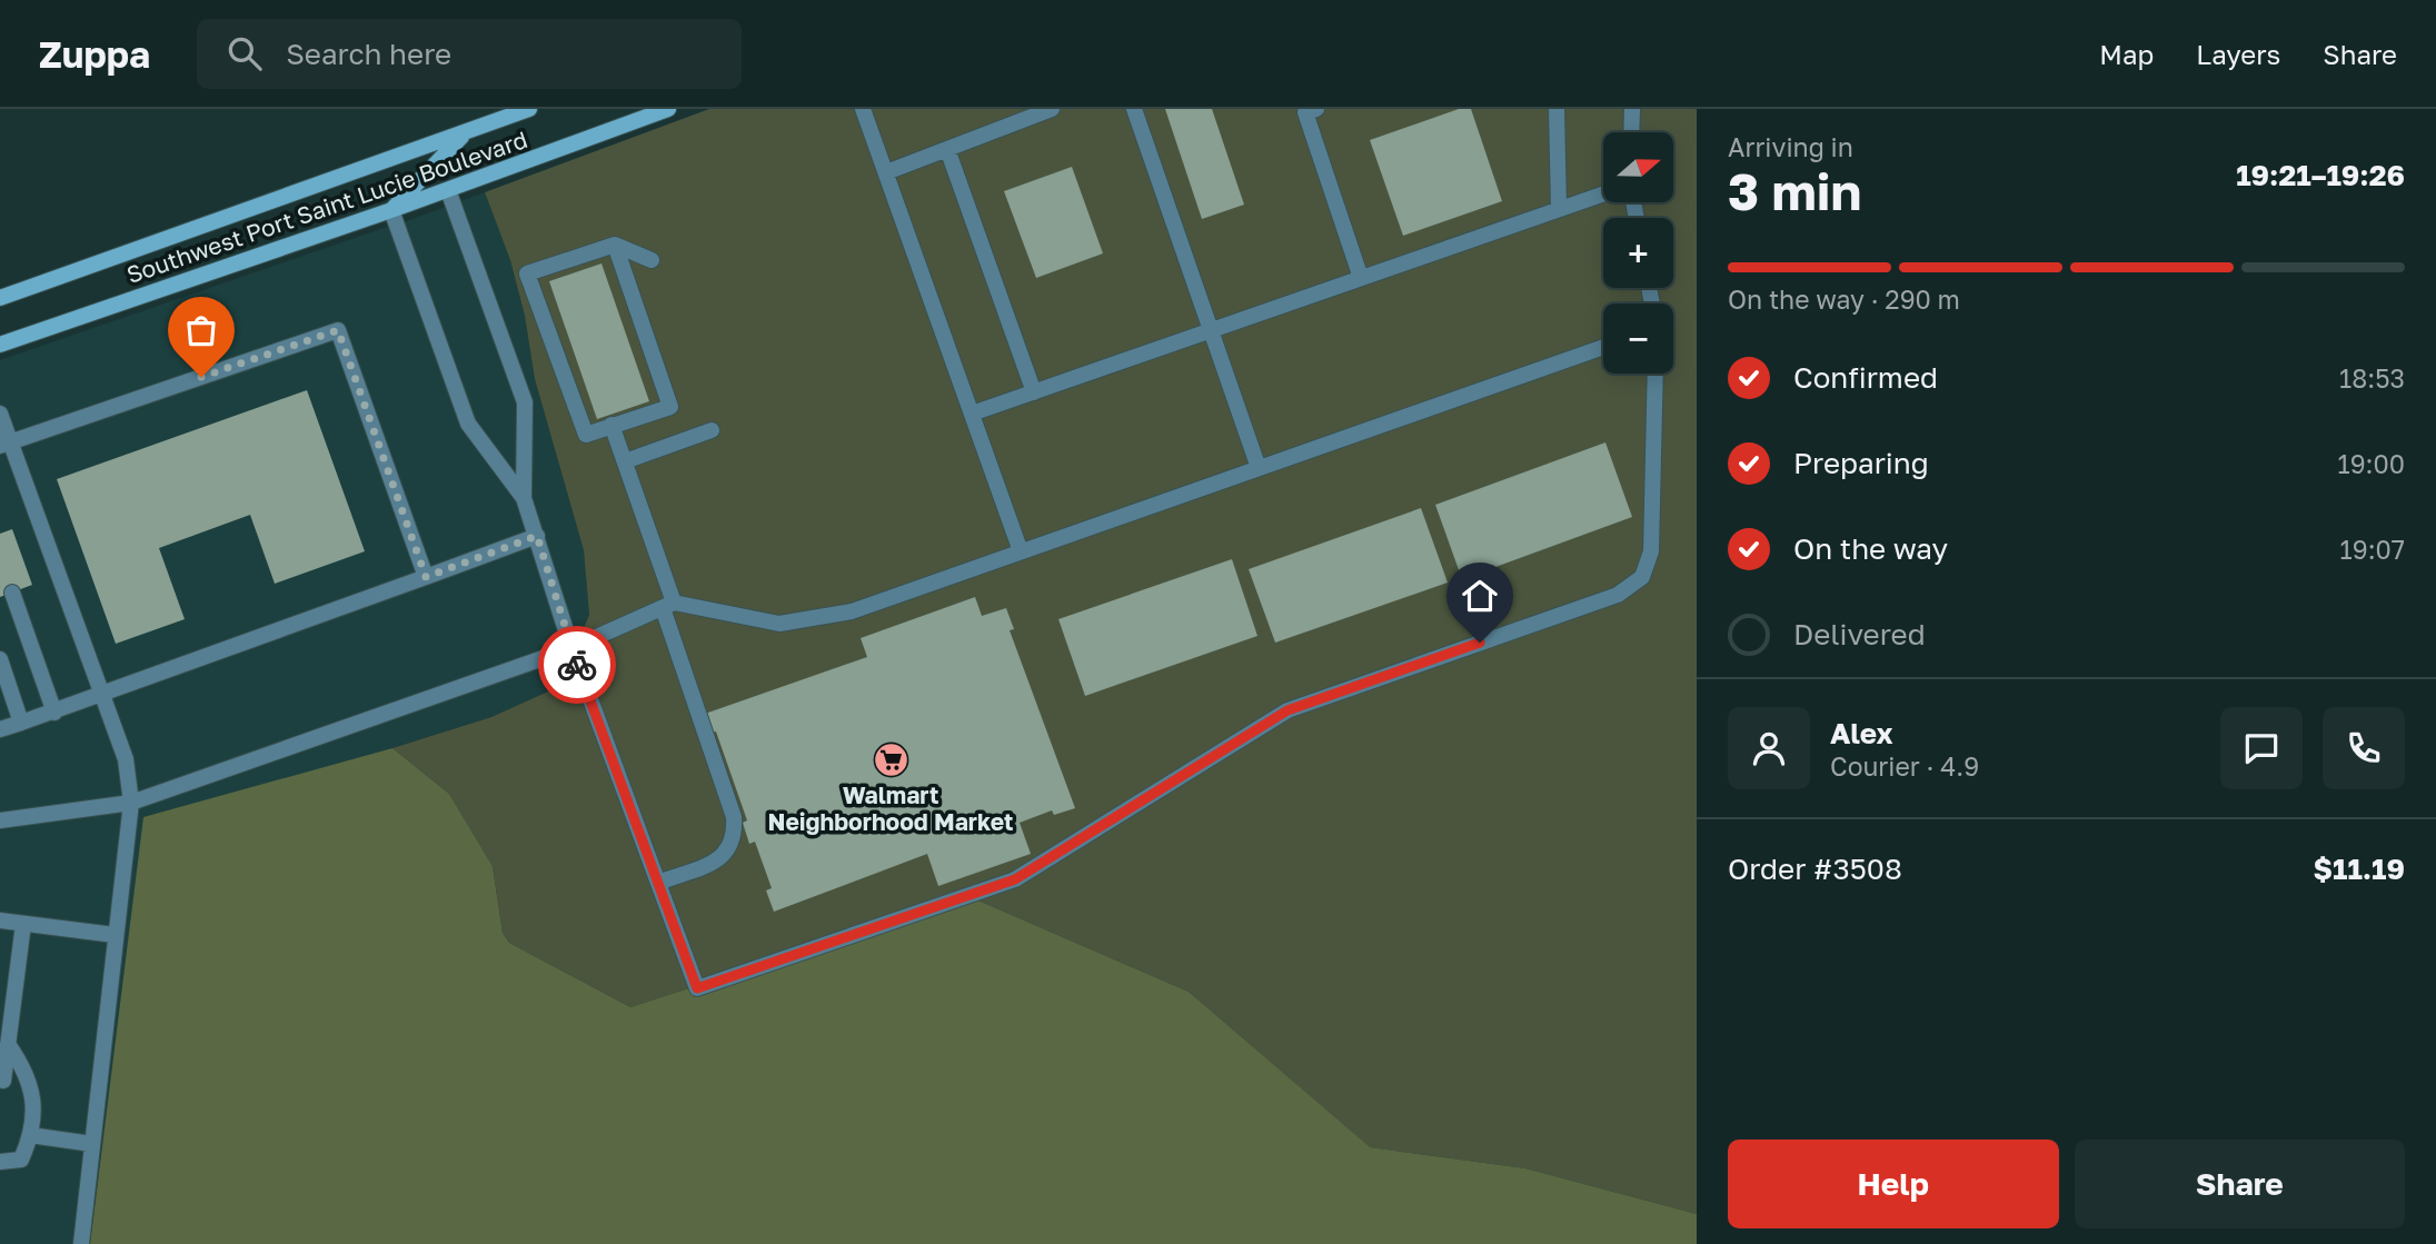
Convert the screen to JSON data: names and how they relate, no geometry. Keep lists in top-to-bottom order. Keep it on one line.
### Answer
{"streets":{"main road":["Southwest Port Saint Lucie Boulevard"]},"places":{"supermarket":["Walmart Neighborhood Market"]},"north":"right","page":{"header":"Zuppa","search":"Search here","nav":["Map","Layers","Share"],"heading":["3 min","Arriving in","19:21–19:26"],"panel":["Alex","Courier · 4.9","Order #3508","$11.19"],"map_buttons":["+","−"],"bar":"On the way · 290 m","list":[["Confirmed","18:53"],["Preparing","19:00"],["On the way","19:07"],"Delivered"],"buttons":["Help","Share"]}}
